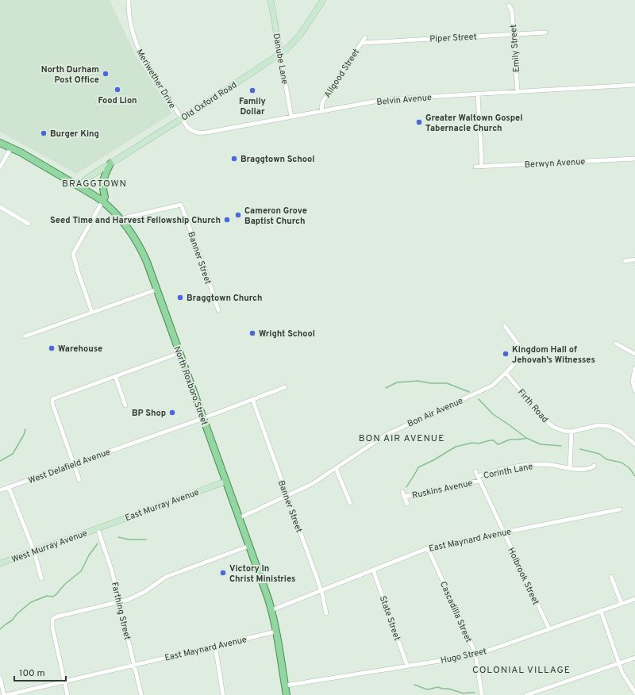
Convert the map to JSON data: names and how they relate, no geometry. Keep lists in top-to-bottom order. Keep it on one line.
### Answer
{"streets":{"main road":["North Roxboro Street"],"street":["Piper Street","Emily Street","Danube Lane","Allgood Street","Meriwether Drive","Belvin Avenue","Old Oxford Road","Berwyn Avenue","Banner Street","Firth Road","Bon Air Avenue","West Delafield Avenue","Corinth Lane","Ruskins Avenue","East Murray Avenue","East Maynard Avenue","West Murray Avenue","Holbrook Street","Farthing Street","Cascadilla Street","State Street","Hugo Street"]},"crossings":[["Piper Street","Emily Street"],["Piper Street","Allgood Street"],["Emily Street","Belvin Avenue"],["Danube Lane","Belvin Avenue"],["Danube Lane","Old Oxford Road"],["Allgood Street","Belvin Avenue"],["Meriwether Drive","Belvin Avenue"],["Meriwether Drive","Old Oxford Road"],["Belvin Avenue","Old Oxford Road"],["Old Oxford Road","North Roxboro Street"],["Banner Street","North Roxboro Street"],["Banner Street","Bon Air Avenue"],["Banner Street","West Delafield Avenue"],["Banner Street","East Maynard Avenue"],["North Roxboro Street","Bon Air Avenue"],["North Roxboro Street","West Delafield Avenue"],["North Roxboro Street","East Murray Avenue"],["North Roxboro Street","East Maynard Avenue"],["North Roxboro Street","Hugo Street"],["Firth Road","Bon Air Avenue"],["Corinth Lane","Ruskins Avenue"],["Corinth Lane","Holbrook Street"],["Ruskins Avenue","Holbrook Street"],["East Murray Avenue","West Murray Avenue"],["East Murray Avenue","Farthing Street"],["East Maynard Avenue","Holbrook Street"],["East Maynard Avenue","Farthing Street"],["East Maynard Avenue","Cascadilla Street"],["East Maynard Avenue","State Street"],["West Murray Avenue","Farthing Street"],["Holbrook Street","Hugo Street"],["Cascadilla Street","Hugo Street"],["State Street","Hugo Street"]],"districts":["BRAGGTOWN","BON AIR AVENUE","COLONIAL VILLAGE"],"places":["North Durham Post Office","Food Lion","Family Dollar","Greater Waltown Gospel Tabernacle Church","Burger King","Braggtown School","Cameron Grove Baptist Church","Seed Time and Harvest Fellowship Church","Braggtown Church","Wright School","Warehouse","Kingdom Hall of Jehovah’s Witnesses","BP Shop","Victory In Christ Ministries"],"scale_bar":"100 m"}
